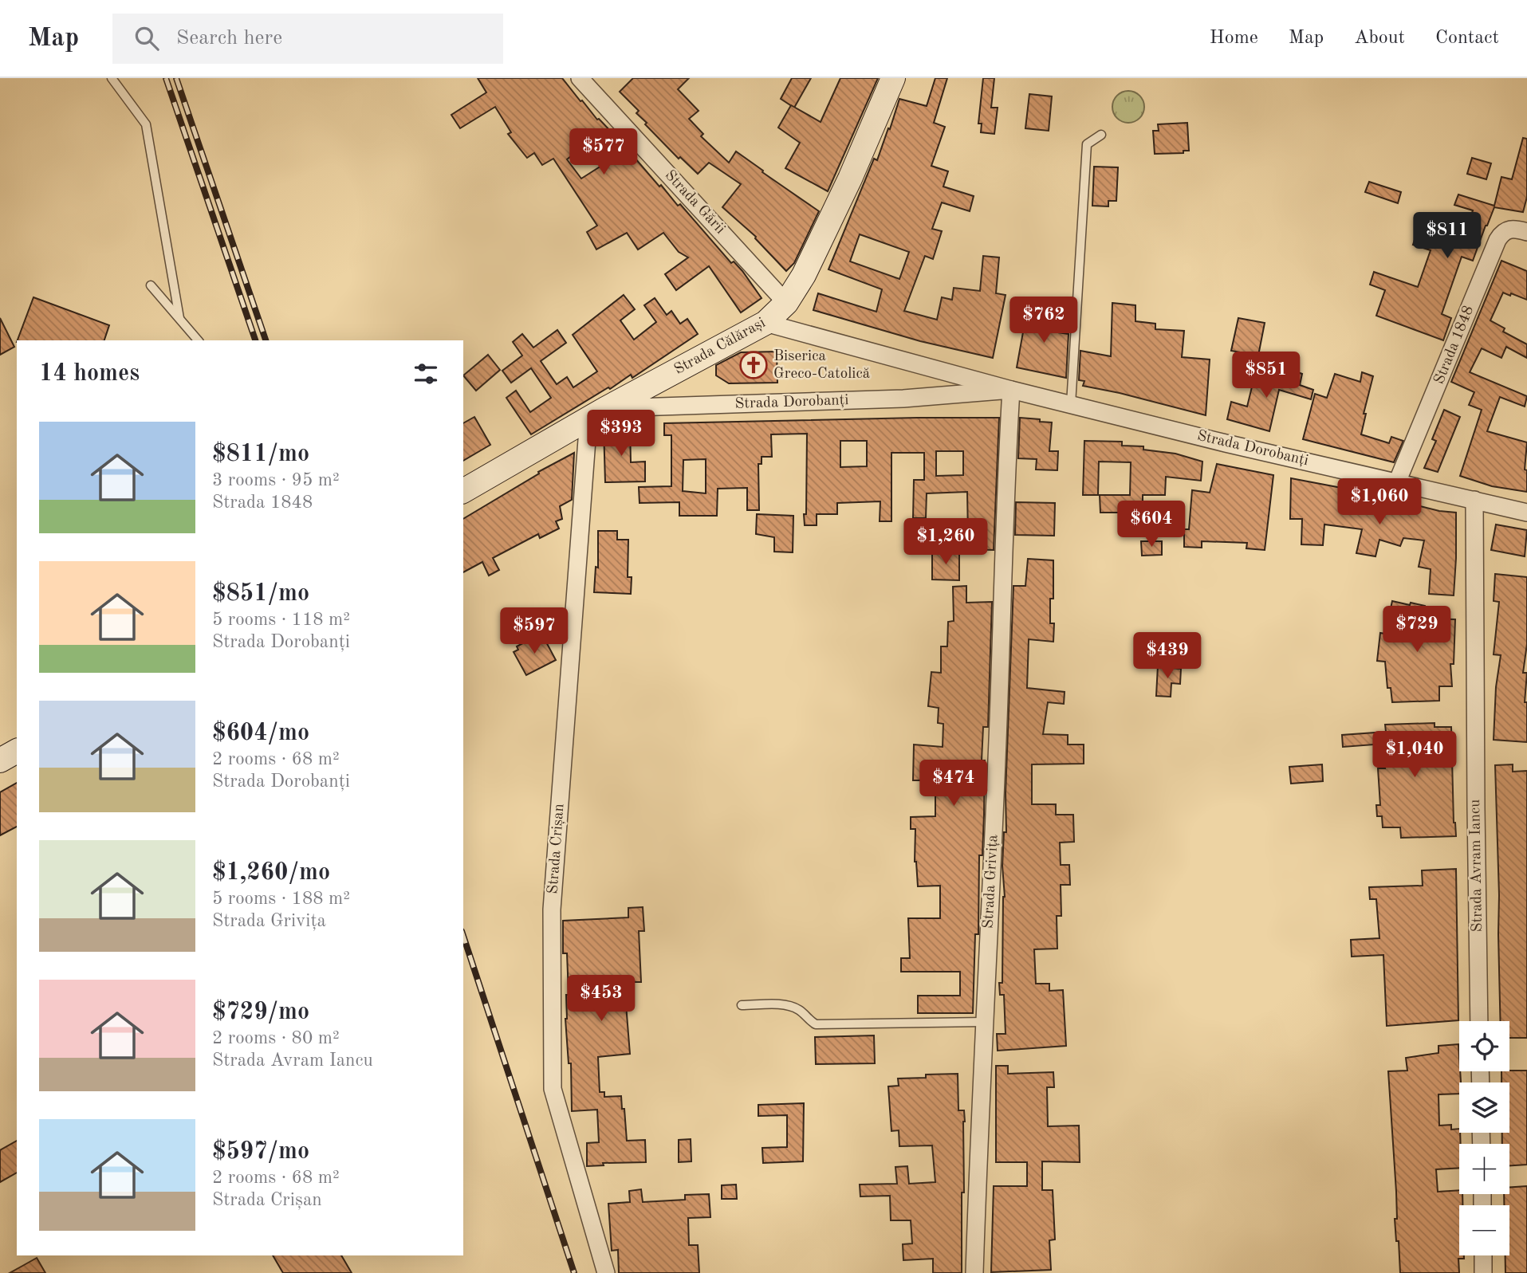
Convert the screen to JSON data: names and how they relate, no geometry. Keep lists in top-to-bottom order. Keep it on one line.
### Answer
{"streets":{"main road":["Strada Călărași"],"street":["Strada Gării","Strada 1848","Strada Dorobanți","Strada Crișan","Strada Avram Iancu","Strada Grivița"]},"crossings":[["Strada Gării","Strada Călărași"],["Strada 1848","Strada Dorobanți"],["Strada Călărași","Strada Dorobanți"],["Strada Călărași","Strada Crișan"],["Strada Dorobanți","Strada Crișan"],["Strada Dorobanți","Strada Avram Iancu"],["Strada Dorobanți","Strada Grivița"]],"places":{"church":["Biserica Greco-Catolică"]},"page":{"header":"Map","search":"Search here","nav":["Home","Map","About","Contact"],"price":["$577","$811","$762","$851","$393","$1,060","$604","$1,260","$729","$597","$439","$1,040","$474","$453"],"heading":"14 homes","list":[{"name":"$811/mo","note":"3 rooms · 95 m² · Strada 1848"},{"name":"$851/mo","note":"5 rooms · 118 m² · Strada Dorobanți"},{"name":"$604/mo","note":"2 rooms · 68 m² · Strada Dorobanți"},{"name":"$1,260/mo","note":"5 rooms · 188 m² · Strada Grivița"},{"name":"$729/mo","note":"2 rooms · 80 m² · Strada Avram Iancu"},{"name":"$597/mo","note":"2 rooms · 68 m² · Strada Crișan"}],"map_buttons":["+","−"]}}
